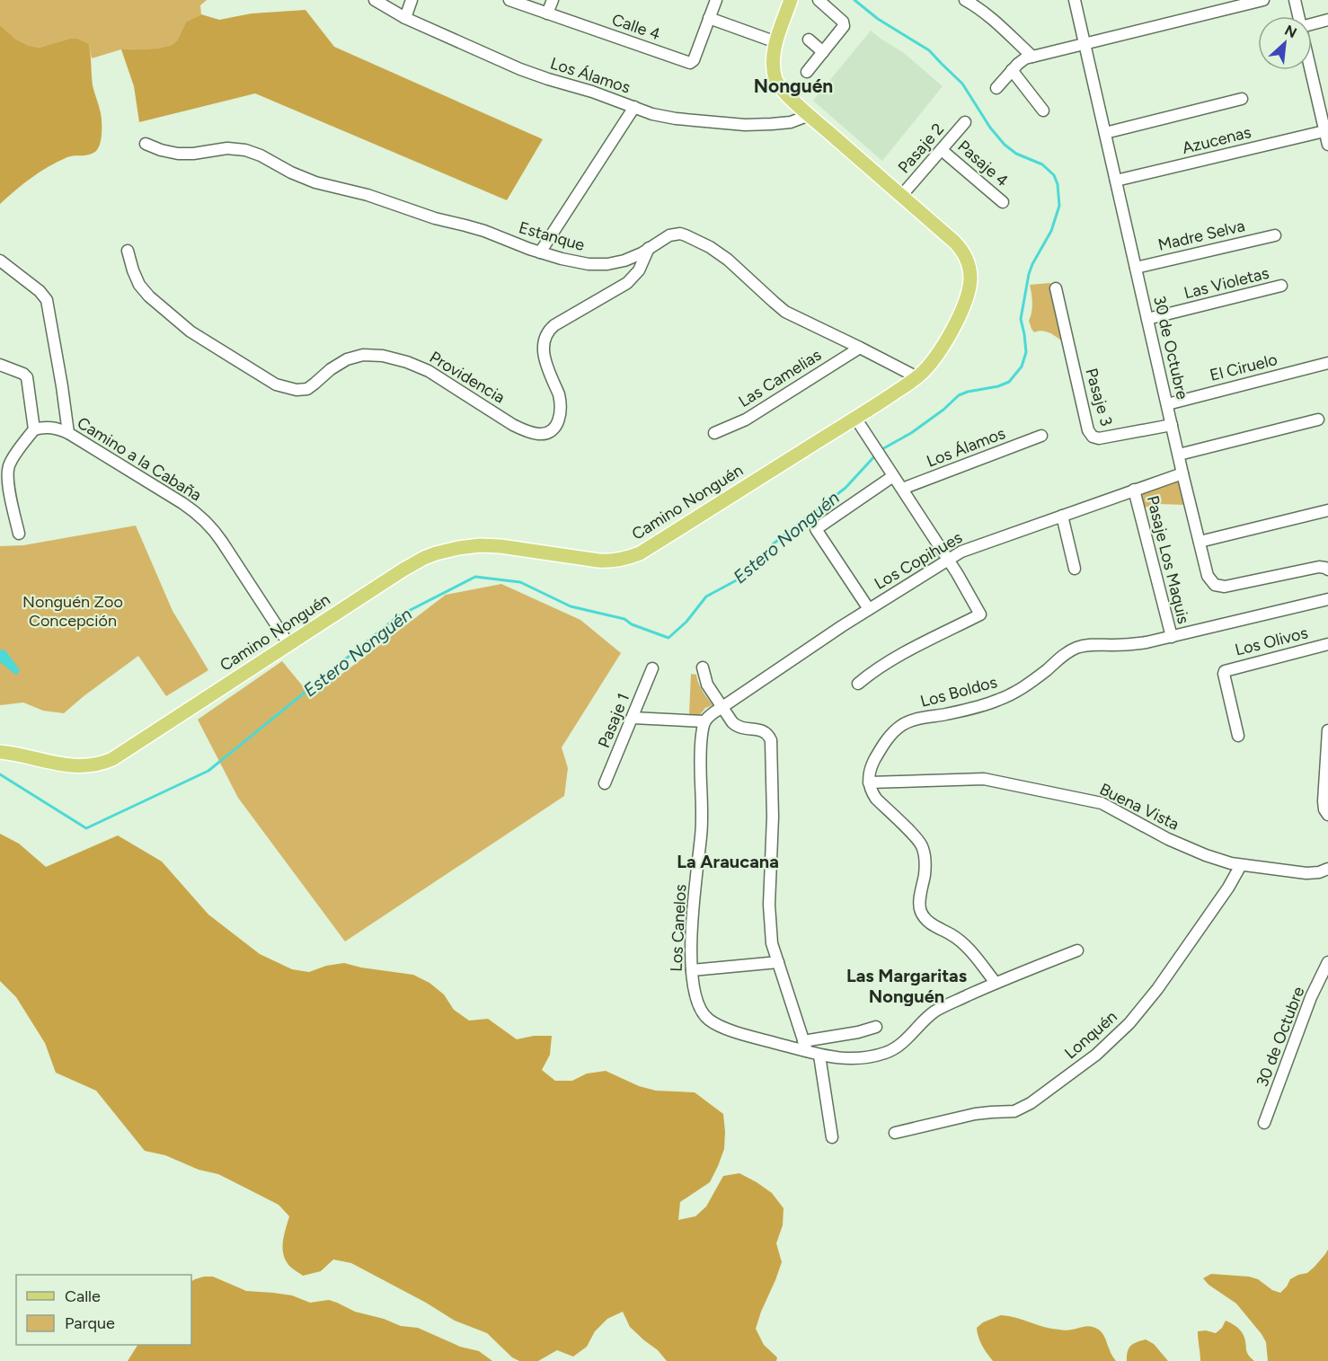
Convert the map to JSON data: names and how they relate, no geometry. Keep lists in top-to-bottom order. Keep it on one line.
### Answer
{"streets":{"main road":["Camino Nonguén"],"street":["Calle 4","Los Álamos","Azucenas","Pasaje 2","Pasaje 4","Madre Selva","Estanque","Las Violetas","30 de Octubre","El Ciruelo","Providencia","Las Camelias","Pasaje 3","Camino a la Cabaña","Pasaje Los Maquis","Los Copihues","Los Olivos","Los Boldos","Pasaje 1","Buena Vista","Los Canelos","Lonquén"]},"crossings":[["Los Álamos","Camino Nonguén"],["Azucenas","30 de Octubre"],["Pasaje 2","Pasaje 4"],["Pasaje 2","Camino Nonguén"],["Madre Selva","30 de Octubre"],["Estanque","Providencia"],["Estanque","Las Camelias"],["Estanque","Camino Nonguén"],["Las Violetas","30 de Octubre"],["30 de Octubre","El Ciruelo"],["30 de Octubre","Pasaje 3"],["30 de Octubre","Los Copihues"],["Camino a la Cabaña","Camino Nonguén"],["Pasaje Los Maquis","Los Copihues"],["Pasaje Los Maquis","Los Boldos"],["Los Boldos","Buena Vista"],["Buena Vista","Lonquén"]],"districts":["Nonguén","La Araucana","Las Margaritas Nonguén"],"water":["Estero Nonguén"],"parks":["Nonguén Zoo Concepción"],"legend":["Calle","Parque"],"north":"top right"}
